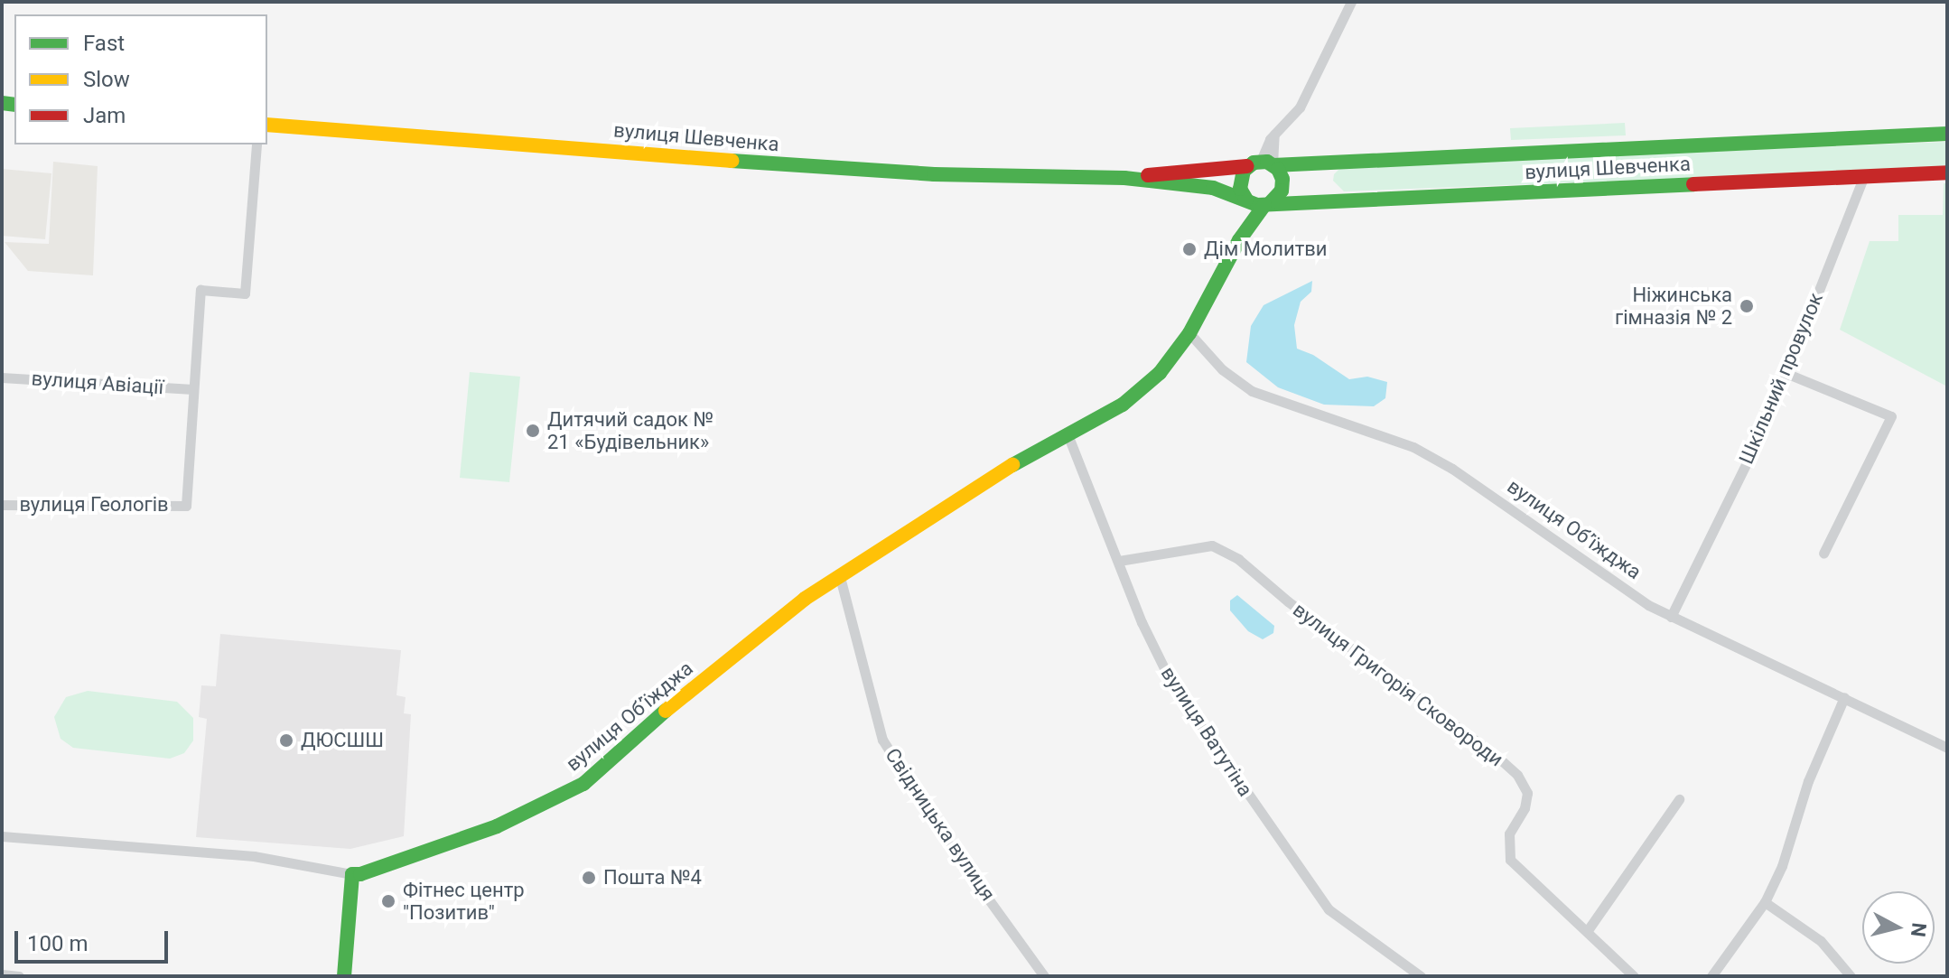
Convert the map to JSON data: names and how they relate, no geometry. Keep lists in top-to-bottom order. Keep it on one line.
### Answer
{"streets":{"main road":["вулиця Шевченка","вулиця Обʼїжджа"],"street":["Шкільний провулок","вулиця Авіації","вулиця Геологів","вулиця Григорія Сковороди","вулиця Ватутіна","Свідницька вулиця"]},"crossings":[["вулиця Шевченка","Шкільний провулок"],["вулиця Шевченка","вулиця Обʼїжджа"],["Шкільний провулок","вулиця Обʼїжджа"],["вулиця Авіації","вулиця Геологів"],["вулиця Обʼїжджа","вулиця Ватутіна"],["вулиця Обʼїжджа","Свідницька вулиця"],["вулиця Григорія Сковороди","вулиця Ватутіна"]],"places":["Дім Молитви","Ніжинська гімназія № 2","Дитячий садок № 21 «Будівельник»","ДЮСШШ","Пошта №4","Фітнес центр \"Позитив\""],"legend":["Fast","Slow","Jam"],"scale_bar":"100 m","north":"right"}
